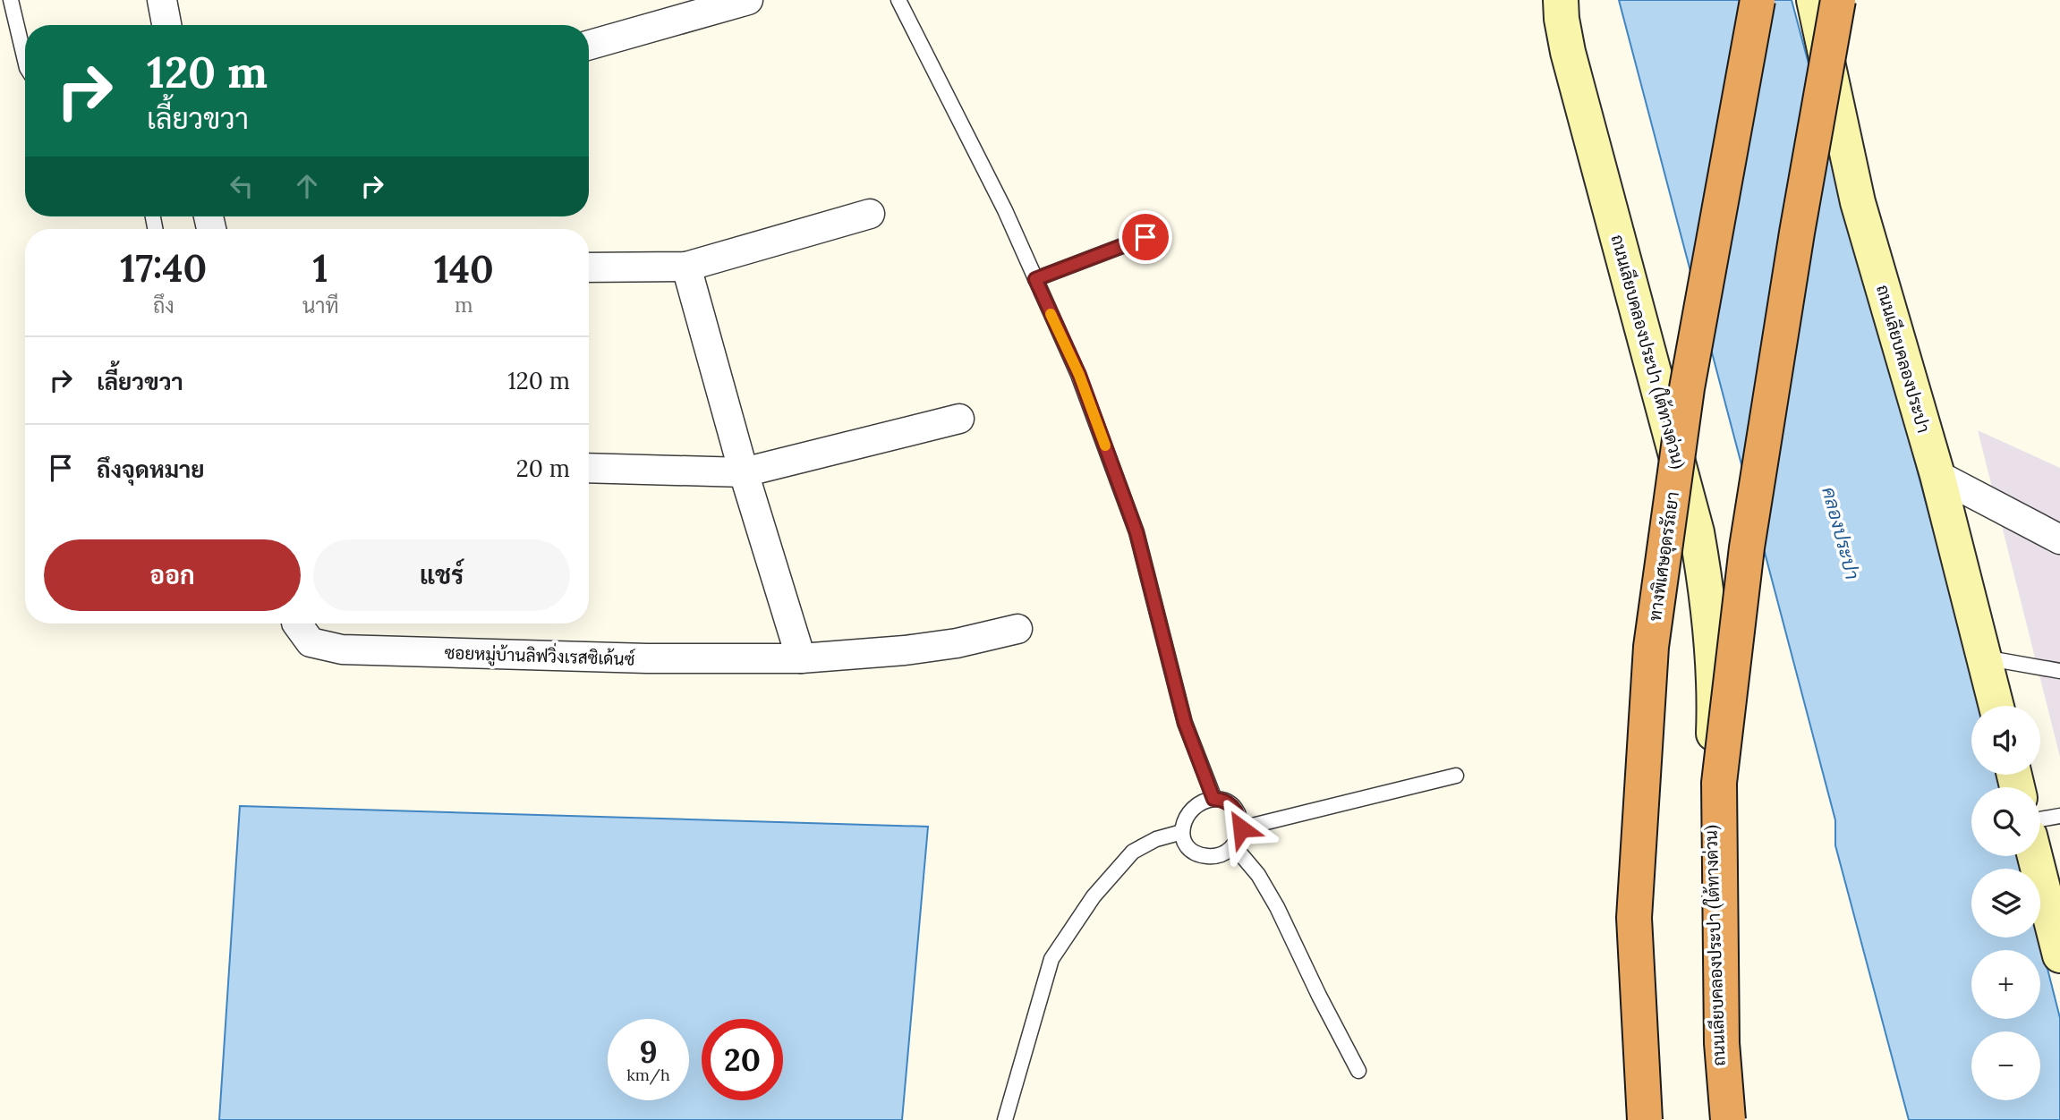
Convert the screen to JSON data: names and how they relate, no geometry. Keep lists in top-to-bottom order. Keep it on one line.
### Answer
{"streets":{"highway":["ทางพิเศษอุดรรัถยา"],"street":["ถนนเลียบคลองประปา (ใต้ทางด่วน)","ถนนเลียบคลองประปา","ซอยหมู่บ้านลิฟวิ่งเรสซิเด้นซ์"]},"water":["คลองประปา"],"page":{"turn":["120 m","เลี้ยวขวา"],"eta":["17:40","ถึง","1","นาที","140","m"],"list":[{"name":"เลี้ยวขวา","value":"120 m"},{"name":"ถึงจุดหมาย","value":"20 m"}],"buttons":["ออก","แชร์"],"map_buttons":["+","−"],"speed":"9 km/h","limit":"20"}}
